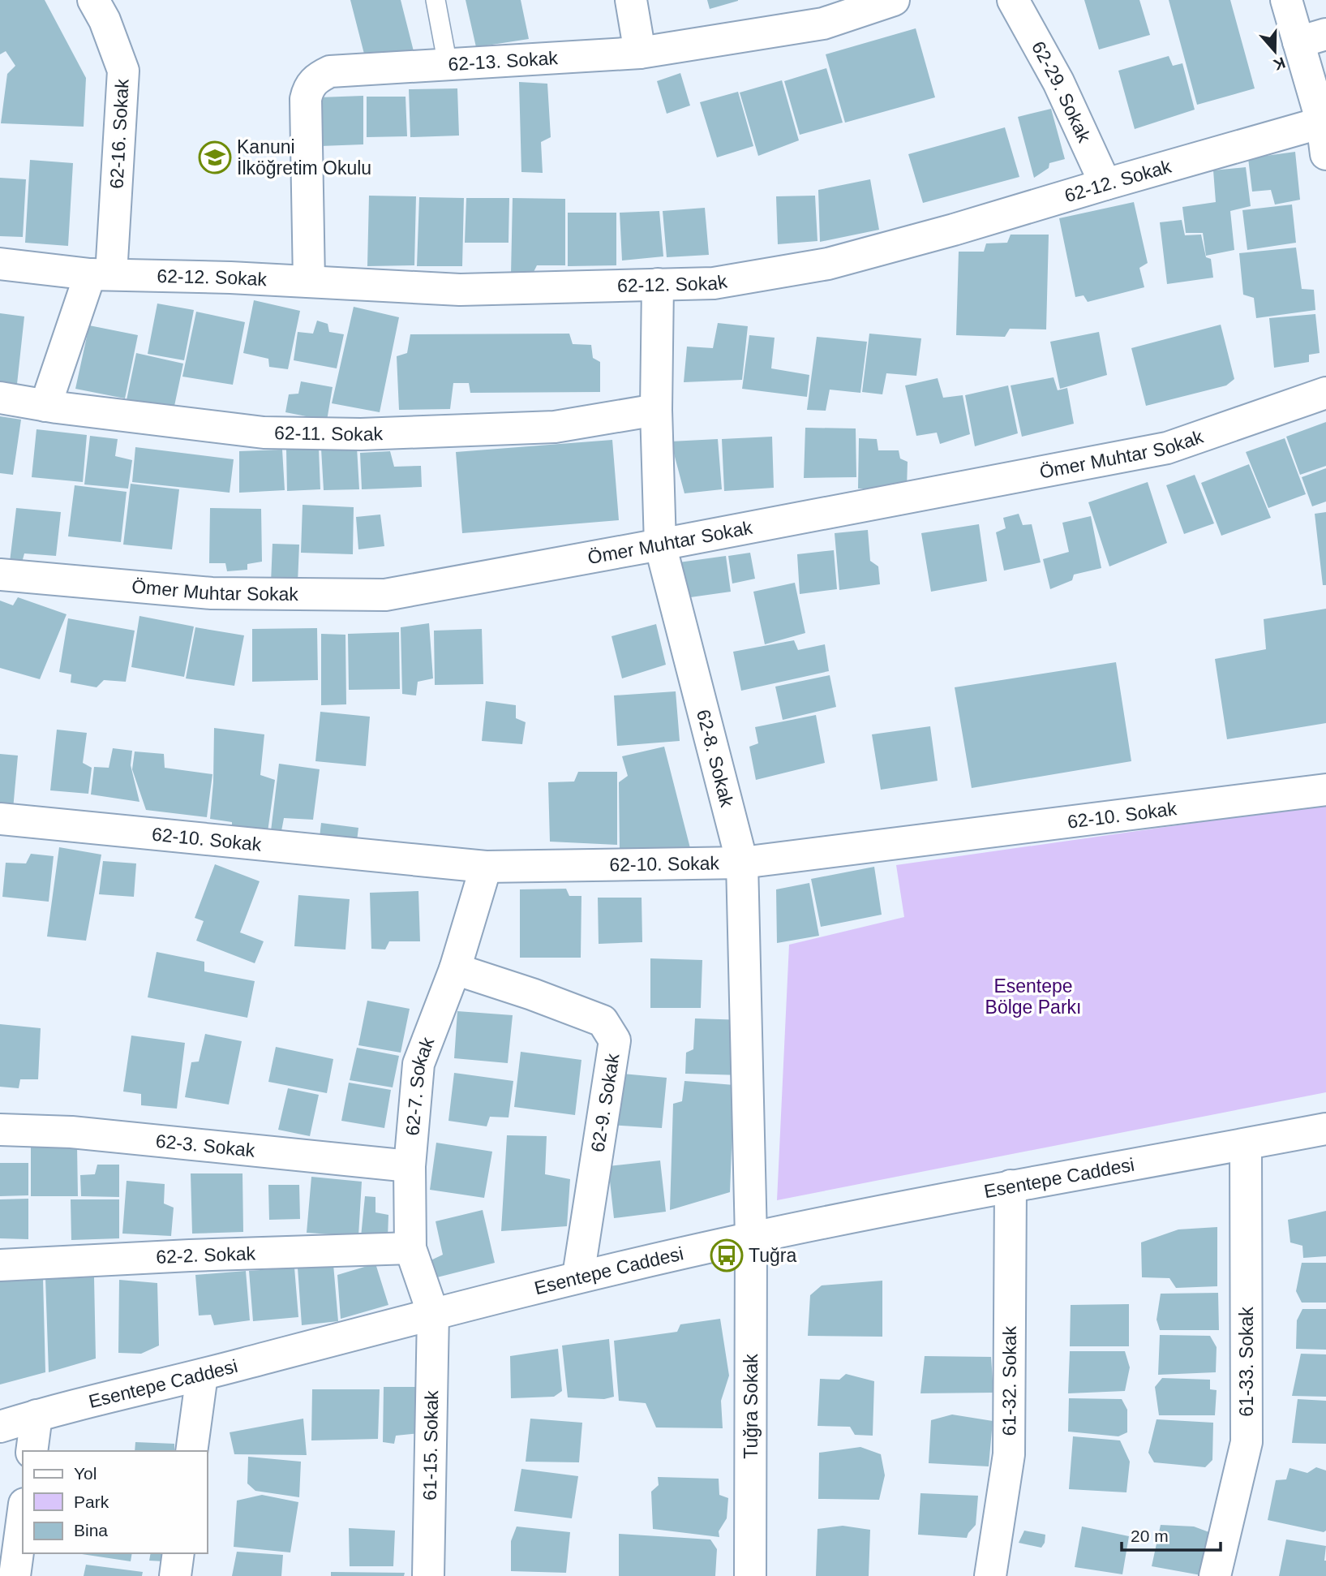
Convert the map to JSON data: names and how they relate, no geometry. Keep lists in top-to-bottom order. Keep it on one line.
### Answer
{"streets":{"street":["62-13. Sokak","62-29. Sokak","62-16. Sokak","62-12. Sokak","62-11. Sokak","Ömer Muhtar Sokak","62-8. Sokak","62-10. Sokak","62-7. Sokak","62-9. Sokak","62-3. Sokak","Esentepe Caddesi","62-2. Sokak","61-33. Sokak","61-32. Sokak","Tuğra Sokak","61-15. Sokak"]},"crossings":[["62-13. Sokak","62-12. Sokak"],["62-29. Sokak","62-12. Sokak"],["62-16. Sokak","62-12. Sokak"],["62-16. Sokak","62-11. Sokak"],["62-12. Sokak","62-8. Sokak"],["62-11. Sokak","62-8. Sokak"],["Ömer Muhtar Sokak","62-8. Sokak"],["62-8. Sokak","62-10. Sokak"],["62-8. Sokak","Esentepe Caddesi"],["62-8. Sokak","Tuğra Sokak"],["62-10. Sokak","62-7. Sokak"],["62-7. Sokak","62-9. Sokak"],["62-7. Sokak","62-3. Sokak"],["62-7. Sokak","Esentepe Caddesi"],["62-7. Sokak","62-2. Sokak"],["62-7. Sokak","61-15. Sokak"],["62-9. Sokak","Esentepe Caddesi"],["Esentepe Caddesi","61-33. Sokak"],["Esentepe Caddesi","61-32. Sokak"],["Esentepe Caddesi","Tuğra Sokak"],["Esentepe Caddesi","61-15. Sokak"]],"parks":["Esentepe Bölge Parkı"],"places":{"school or university":["Kanuni İlköğretim Okulu"],"bus stop":["Tuğra"]},"legend":["Yol","Park","Bina"],"scale_bar":"20 m","north":"bottom"}
